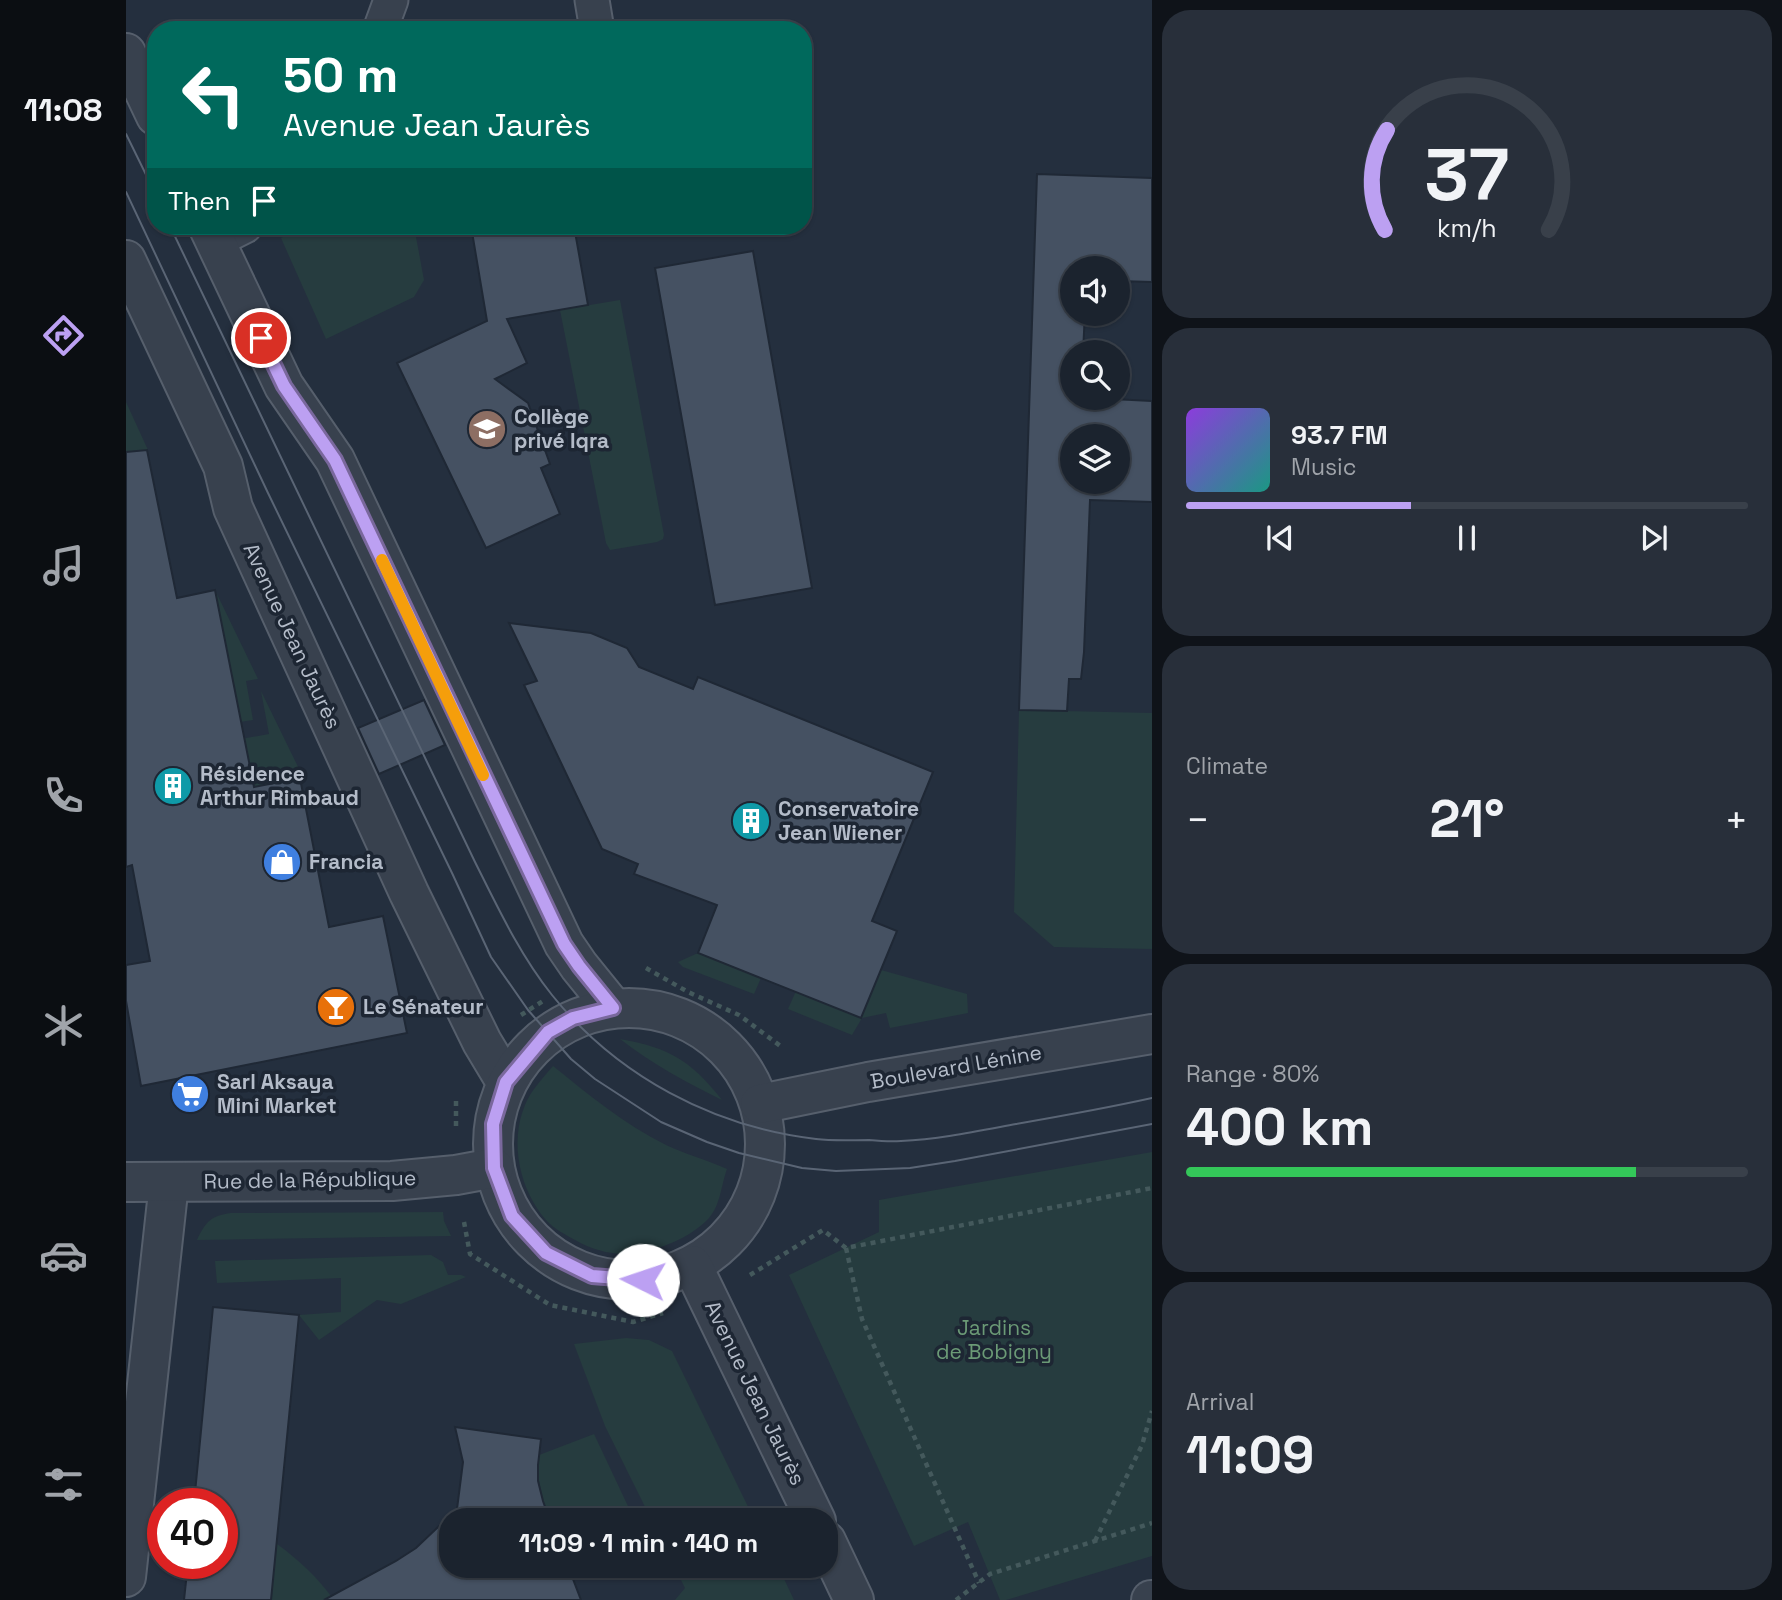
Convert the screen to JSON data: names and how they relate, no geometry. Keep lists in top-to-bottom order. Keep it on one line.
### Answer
{"streets":{"street":["Avenue Jean Jaurès","Boulevard Lénine","Rue de la République"]},"parks":["Jardins de Bobigny"],"places":{"school or university":["Collège privé Iqra"],"building":["Résidence Arthur Rimbaud","Conservatoire Jean Wiener"],"shop":["Francia"],"bar":["Le Sénateur"],"supermarket":["Sarl Aksaya Mini Market"]},"page":{"tabs":"11:08","turn":["50 m","Avenue Jean Jaurès"],"then":"Then","song":["93.7 FM","Music"],"tile":["Climate",["Range · 80%","400 km"],["Arrival","11:09"]],"heat":["−","21°","+"],"limit":"40","trip":"11:09 · 1 min · 140 m","gauge":["37","km/h"]}}
